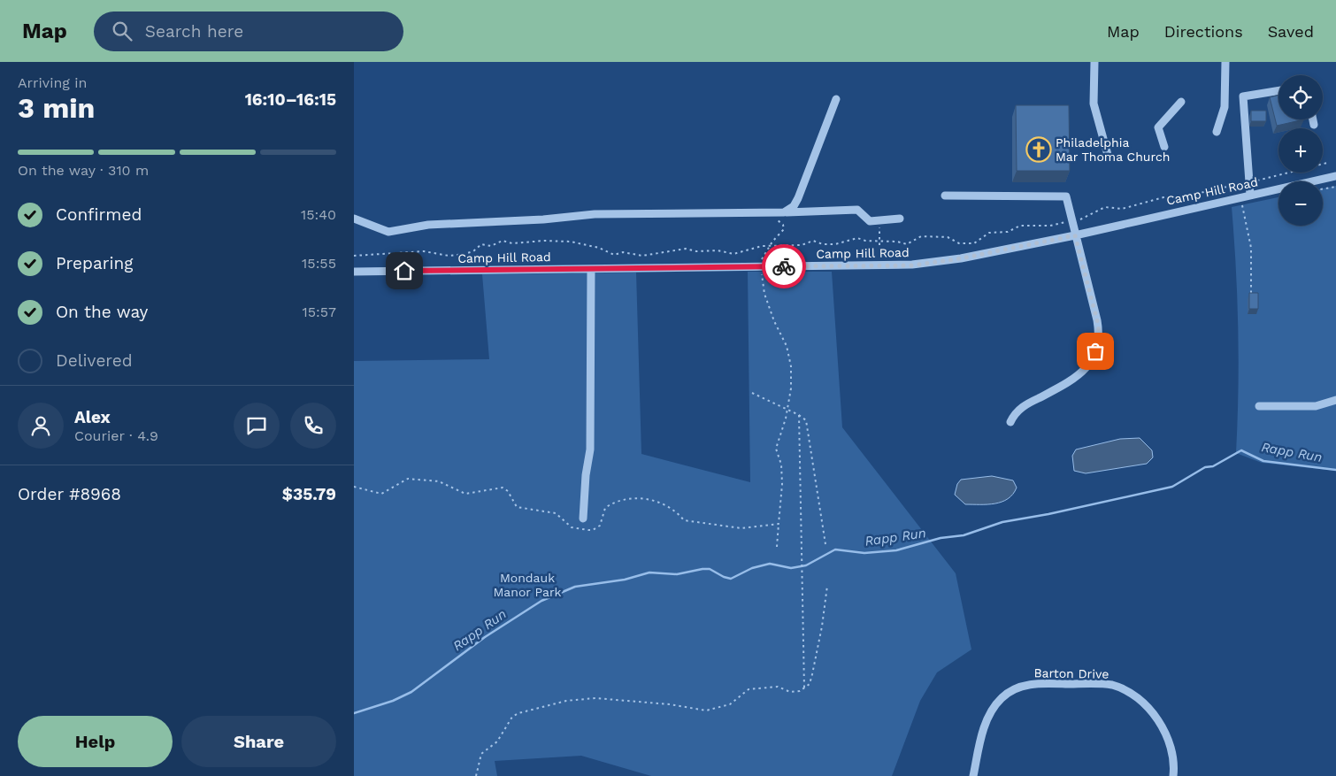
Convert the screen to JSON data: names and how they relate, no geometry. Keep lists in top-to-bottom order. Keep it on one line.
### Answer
{"streets":{"street":["Camp Hill Road","Barton Drive"]},"water":["Rapp Run"],"parks":["Mondauk Manor Park"],"places":{"church":["Philadelphia Mar Thoma Church"]},"page":{"header":"Map","search":"Search here","nav":["Map","Directions","Saved"],"heading":["3 min","Arriving in","16:10–16:15"],"panel":["Alex","Courier · 4.9","Order #8968","$35.79"],"map_buttons":["+","−"],"bar":"On the way · 310 m","list":[["Confirmed","15:40"],["Preparing","15:55"],["On the way","15:57"],"Delivered"],"buttons":["Help","Share"]}}
